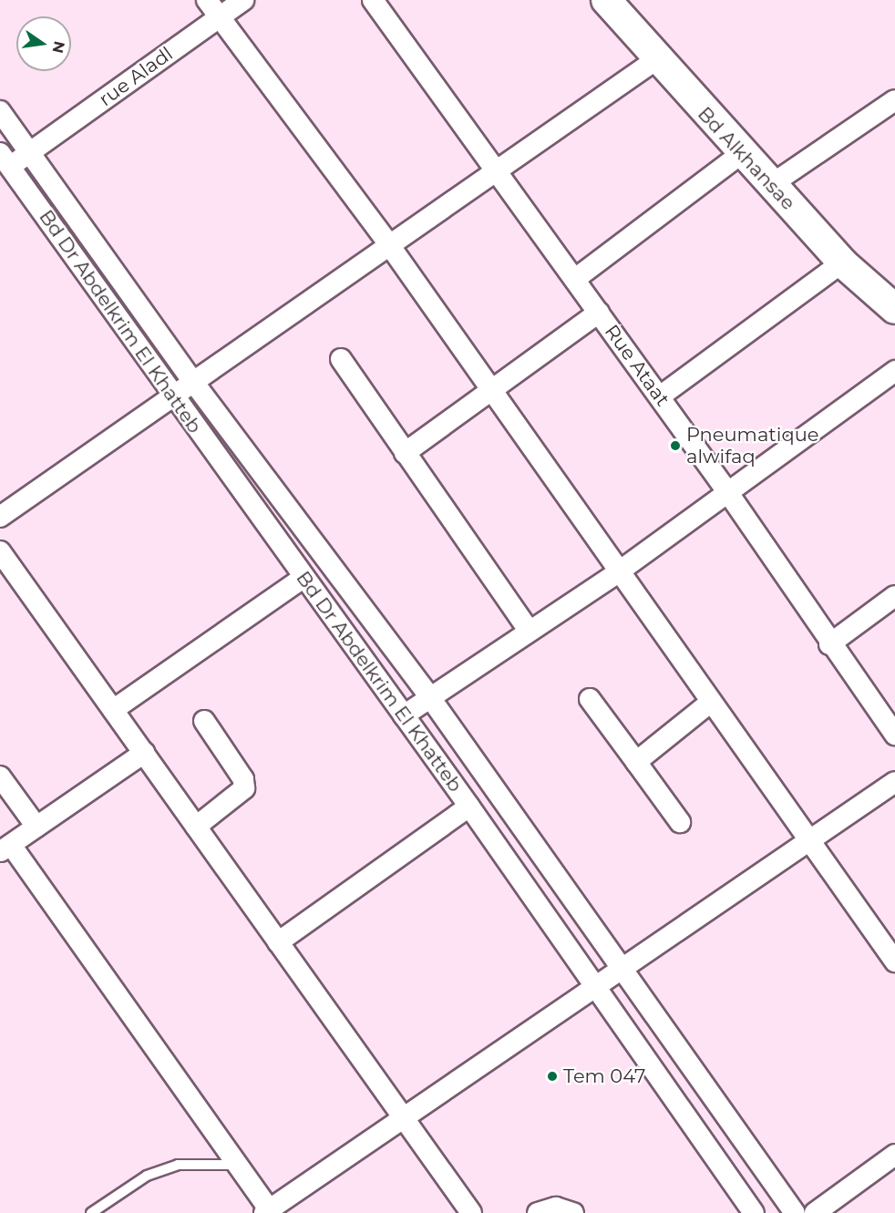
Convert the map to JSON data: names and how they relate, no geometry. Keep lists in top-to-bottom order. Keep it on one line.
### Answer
{"streets":{"main road":["Bd Alkhansae"],"street":["rue Aladl","Bd Dr Abdelkrim El Khatteb","Rue Ataat"]},"crossings":[["rue Aladl","Bd Dr Abdelkrim El Khatteb"]],"places":["Pneumatique alwifaq","Tem 047"],"north":"right"}
